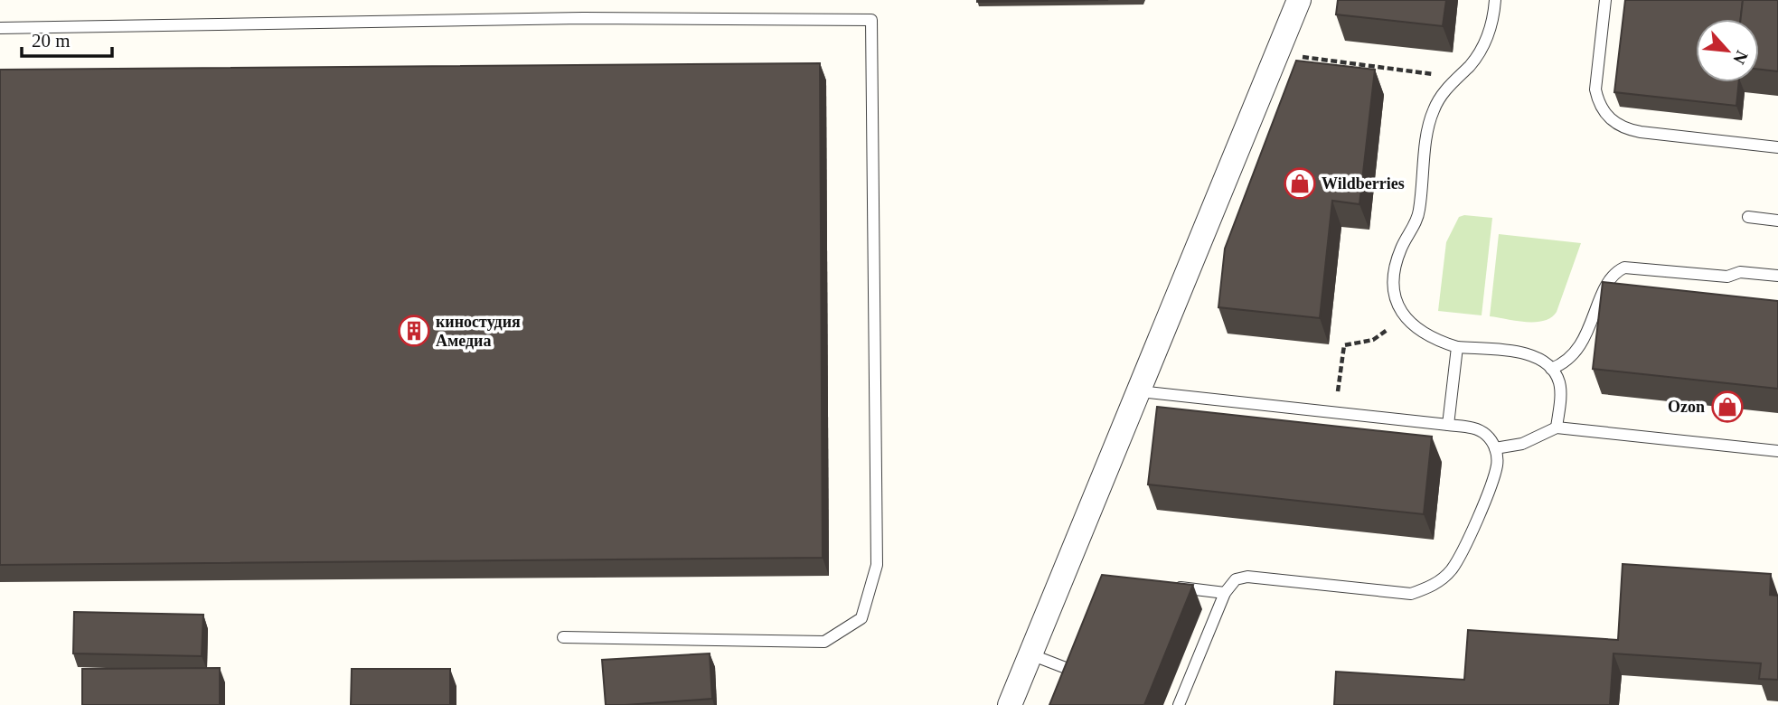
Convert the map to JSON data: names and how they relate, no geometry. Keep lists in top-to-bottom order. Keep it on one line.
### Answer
{"places":{"shop":["Wildberries","Ozon"],"building":["киностудия Амедиа"]},"scale_bar":"20 m","north":"bottom right"}
